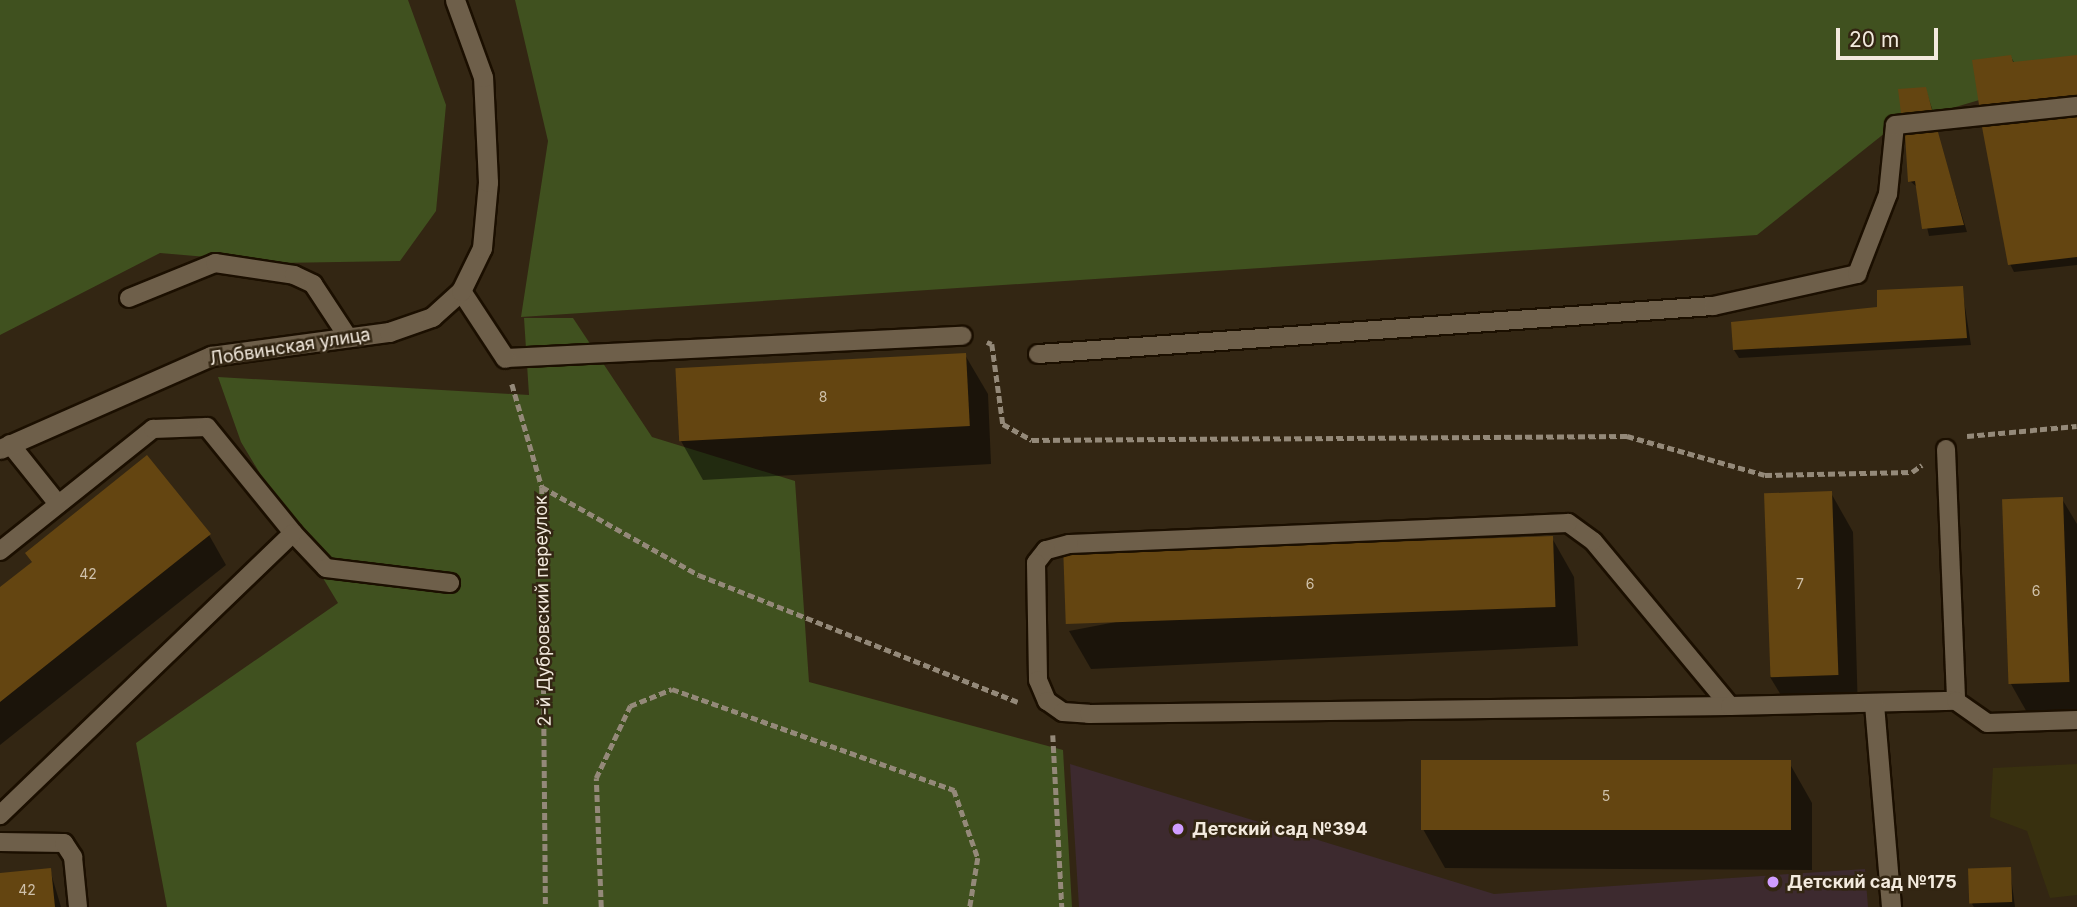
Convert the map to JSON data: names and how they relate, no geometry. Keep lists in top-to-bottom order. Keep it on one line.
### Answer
{"streets":{"street":["Лобвинская улица"],"path":["2-й Дубровский переулок"]},"places":["Детский сад №394","Детский сад №175"],"house_numbers":["8","42","6","7","6","5","42"],"scale_bar":"20 m"}
